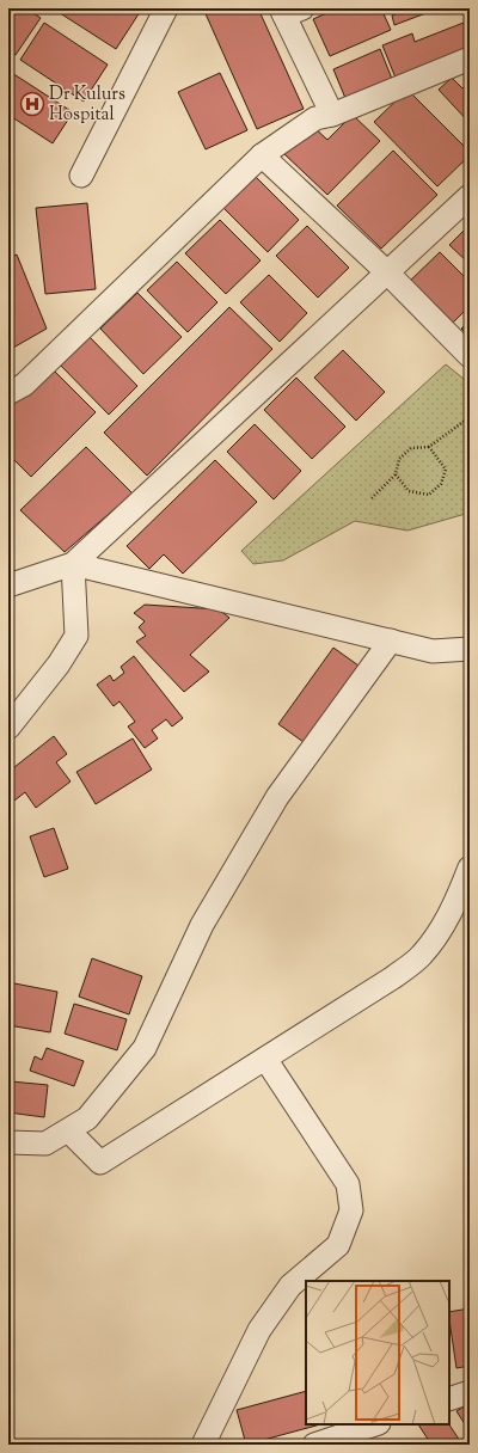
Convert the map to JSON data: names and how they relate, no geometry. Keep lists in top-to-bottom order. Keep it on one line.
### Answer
{"places":{"hospital":["Dr Kulurs Hospital"]}}
